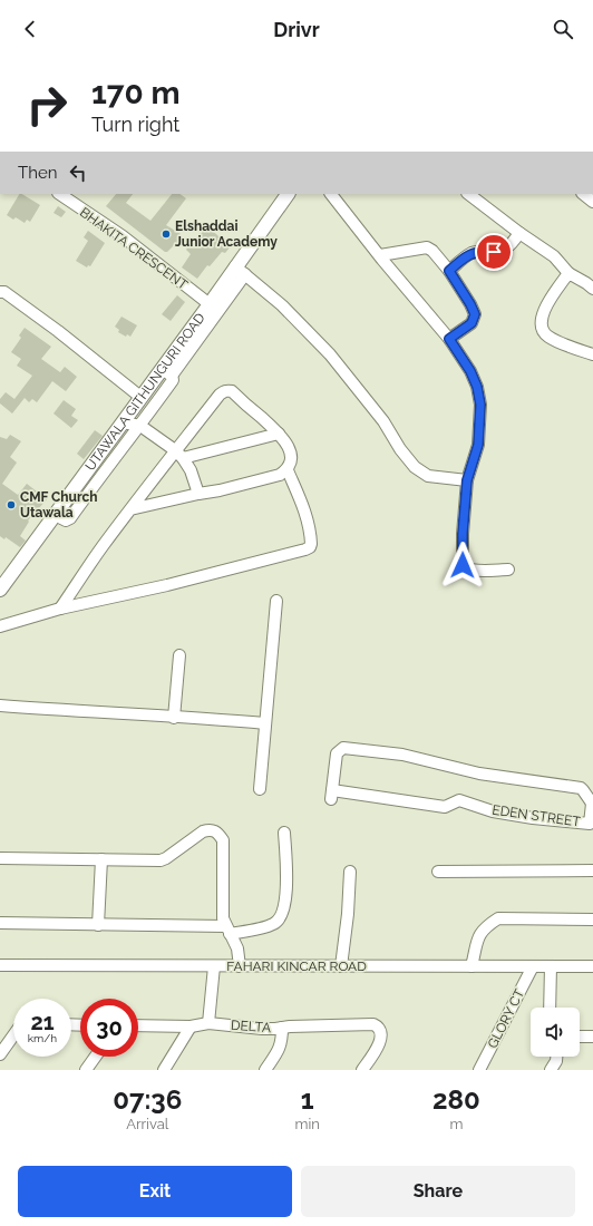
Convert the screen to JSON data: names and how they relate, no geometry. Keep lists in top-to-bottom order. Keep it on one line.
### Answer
{"streets":{"street":["BHAKITA CRESCENT","UTAWALA GITHUNGURI ROAD","EDEN STREET","FAHARI KINCAR ROAD","GLORY CT","DELTA"]},"crossings":[["BHAKITA CRESCENT","UTAWALA GITHUNGURI ROAD"],["FAHARI KINCAR ROAD","GLORY CT"]],"places":["Elshaddai Junior Academy","CMF Church Utawala"],"page":{"header":"Drivr","turn":["170 m","Turn right"],"then":"Then","speed":"21 km/h","limit":"30","eta":["07:36","Arrival","1","min","280","m"],"buttons":["Exit","Share"]}}
